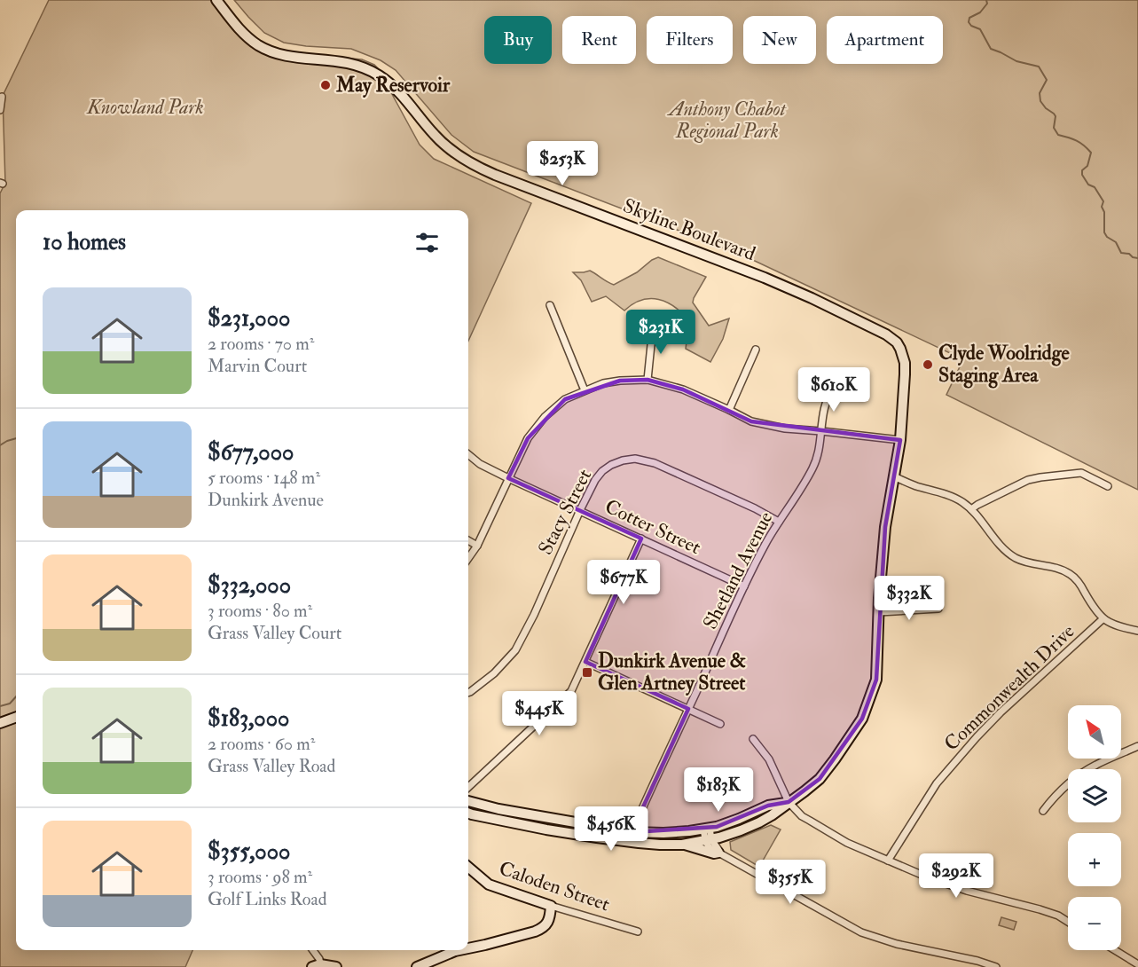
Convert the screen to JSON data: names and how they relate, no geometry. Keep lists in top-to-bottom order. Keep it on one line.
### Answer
{"streets":{"main road":["Skyline Boulevard","Caloden Street"],"street":["Stacy Street","Cotter Street","Shetland Avenue","Commonwealth Drive"]},"crossings":[["Stacy Street","Cotter Street"],["Stacy Street","Shetland Avenue"],["Cotter Street","Shetland Avenue"]],"parks":["Knowland Park","Anthony Chabot Regional Park"],"places":{"other":["May Reservoir","Clyde Woolridge Staging Area"],"transit":["Dunkirk Avenue & Glen Artney Street"]},"north":"top left","page":{"chip":["Buy","Rent","Filters","New","Apartment"],"price":["$253K","$231K","$610K","$677K","$332K","$445K","$183K","$456K","$292K","$355K"],"heading":"10 homes","list":[{"name":"$231,000","note":"2 rooms · 70 m² · Marvin Court"},{"name":"$677,000","note":"5 rooms · 148 m² · Dunkirk Avenue"},{"name":"$332,000","note":"3 rooms · 80 m² · Grass Valley Court"},{"name":"$183,000","note":"2 rooms · 60 m² · Grass Valley Road"},{"name":"$355,000","note":"3 rooms · 98 m² · Golf Links Road"}],"map_buttons":["+","−"]}}
